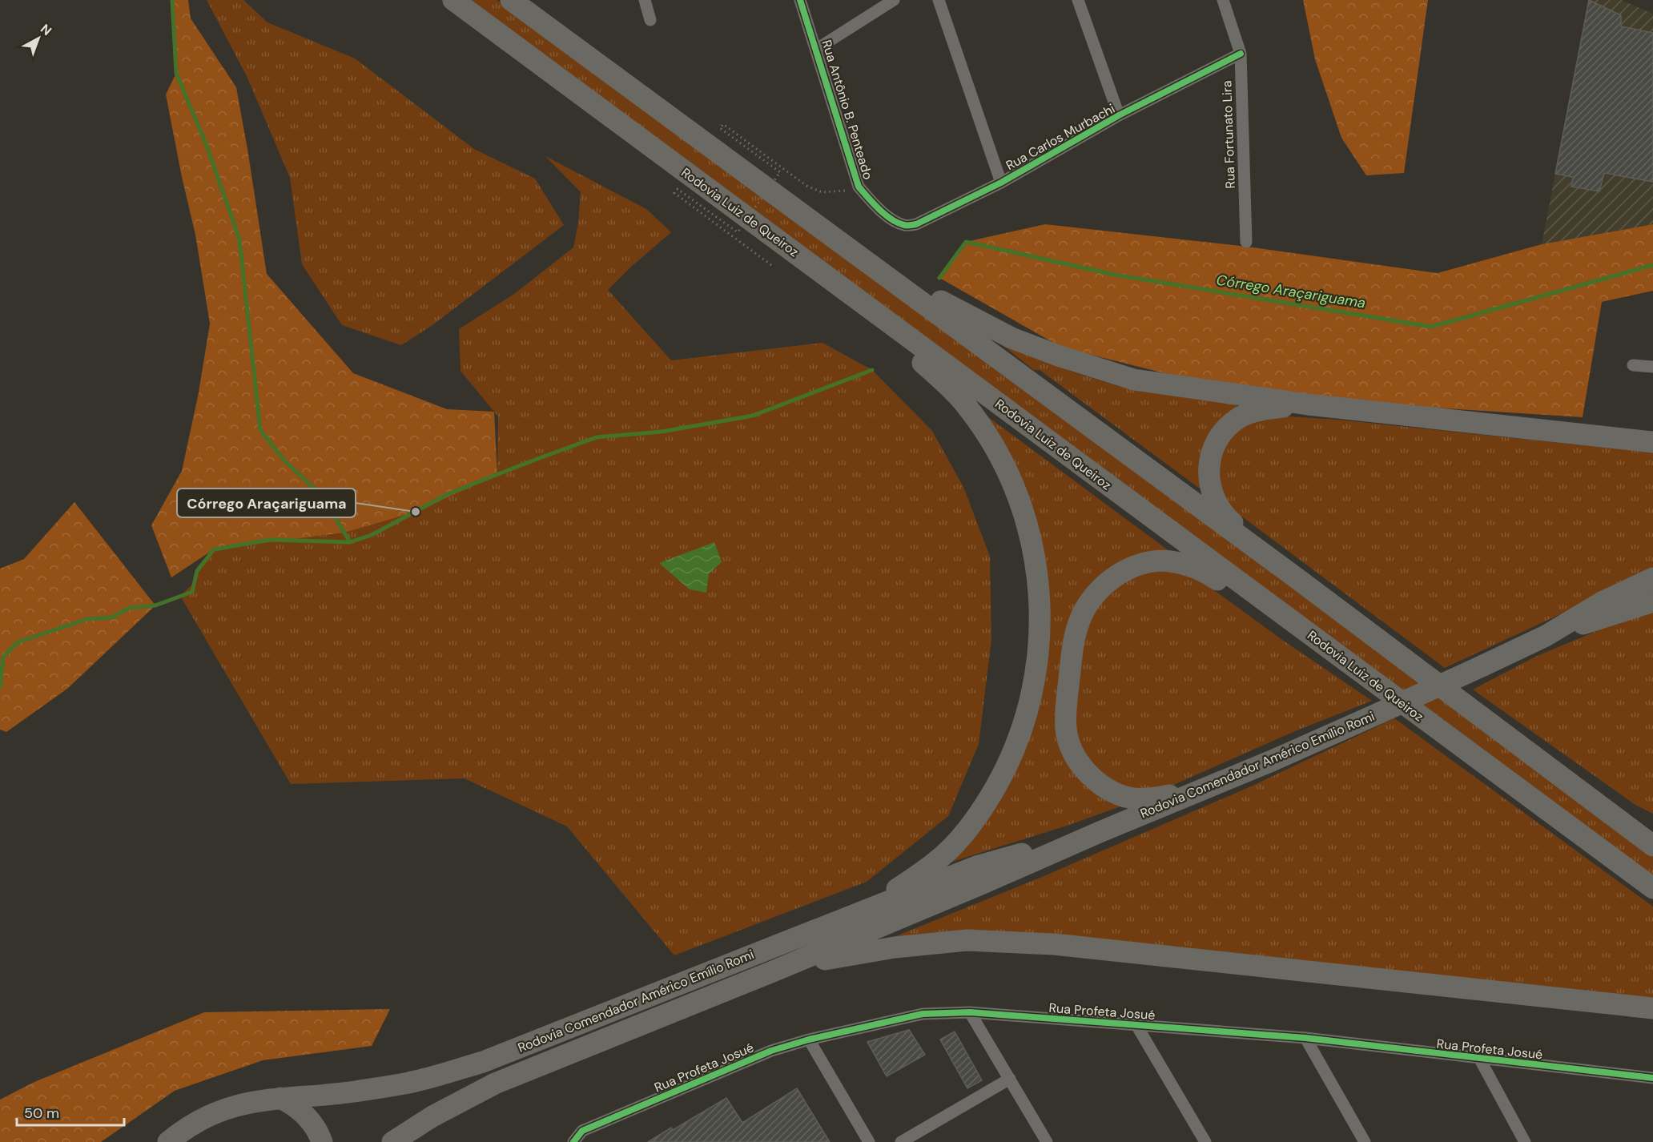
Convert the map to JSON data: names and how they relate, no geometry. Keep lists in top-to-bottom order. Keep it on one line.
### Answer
{"streets":{"highway":["Rodovia Luiz de Queiroz","Rodovia Comendador Américo Emílio Romi"],"street":["Rua Antônio B. Penteado","Rua Fortunato Lira","Rua Carlos Murbachi","Rua Profeta Josué"]},"crossings":[["Rua Antônio B. Penteado","Rua Carlos Murbachi"],["Rua Fortunato Lira","Rua Carlos Murbachi"]],"water":["Córrego Araçariguama"],"places":["Córrego Araçariguama"],"scale_bar":"50 m","north":"top right"}
